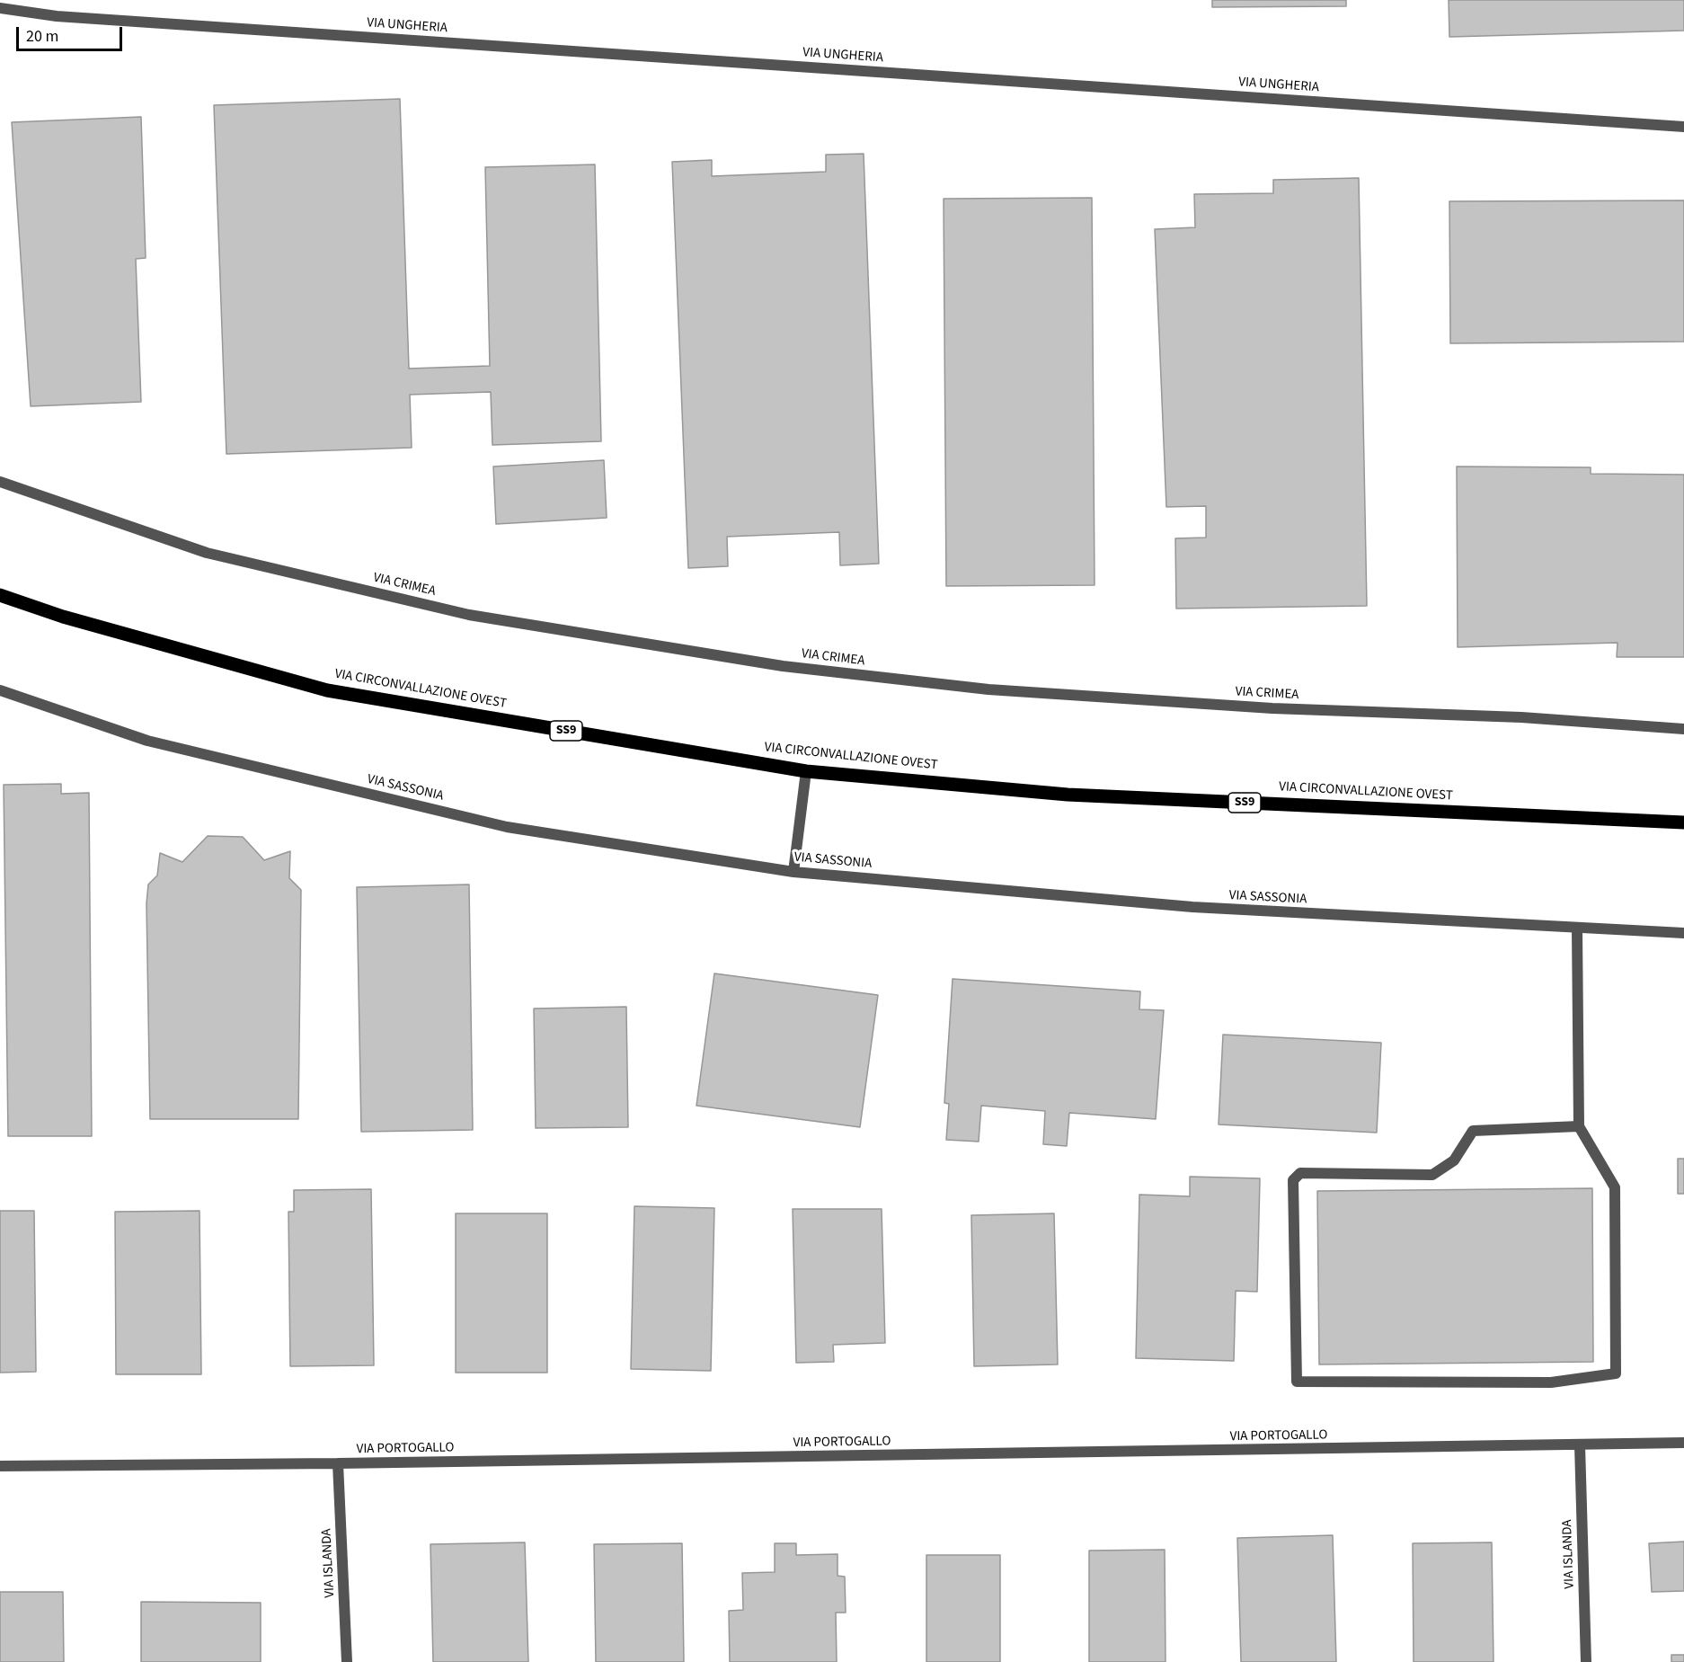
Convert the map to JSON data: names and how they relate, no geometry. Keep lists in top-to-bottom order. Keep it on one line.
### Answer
{"streets":{"main road":["VIA CIRCONVALLAZIONE OVEST","SS9"],"street":["VIA UNGHERIA","VIA CRIMEA","VIA SASSONIA","VIA PORTOGALLO","VIA ISLANDA"]},"crossings":[["VIA PORTOGALLO","VIA ISLANDA"]],"scale_bar":"20 m"}
